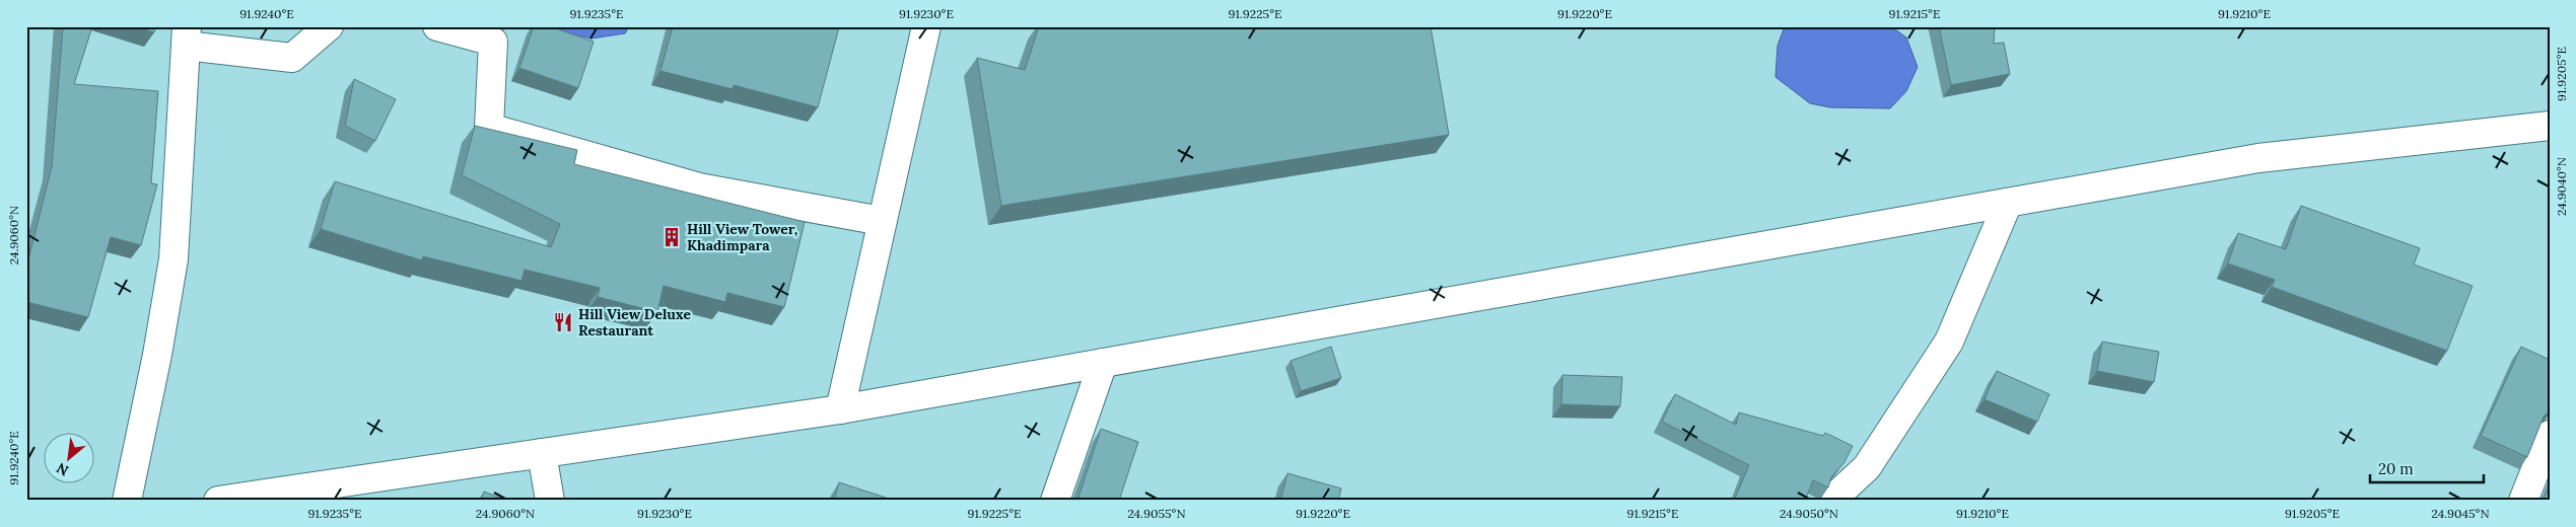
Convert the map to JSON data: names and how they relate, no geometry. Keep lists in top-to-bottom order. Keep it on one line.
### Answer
{"places":{"building":["Hill View Tower, Khadimpara"],"restaurant":["Hill View Deluxe Restaurant"]},"scale_bar":"20 m","north":"bottom left","coordinates":["91.9240°E","91.9235°E","91.9230°E","91.9225°E","91.9220°E","91.9215°E","91.9210°E","91.9205°E","24.9040°N","24.9060°N","24.9055°N","24.9050°N","24.9045°N"]}
